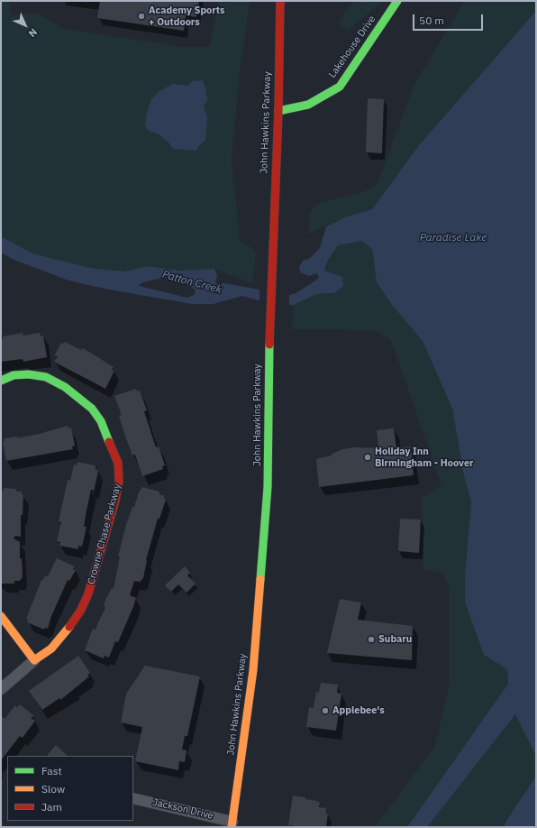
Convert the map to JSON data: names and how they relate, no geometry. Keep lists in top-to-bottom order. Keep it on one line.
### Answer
{"streets":{"main road":["Lakehouse Drive","John Hawkins Parkway","Crowne Chase Parkway"],"street":["Jackson Drive"]},"crossings":[["Lakehouse Drive","John Hawkins Parkway"],["John Hawkins Parkway","Jackson Drive"]],"water":["Paradise Lake","Patton Creek"],"places":["Academy Sports + Outdoors","Holiday Inn Birmingham - Hoover","Subaru","Applebee's"],"legend":["Fast","Slow","Jam"],"scale_bar":"50 m","north":"bottom right"}
